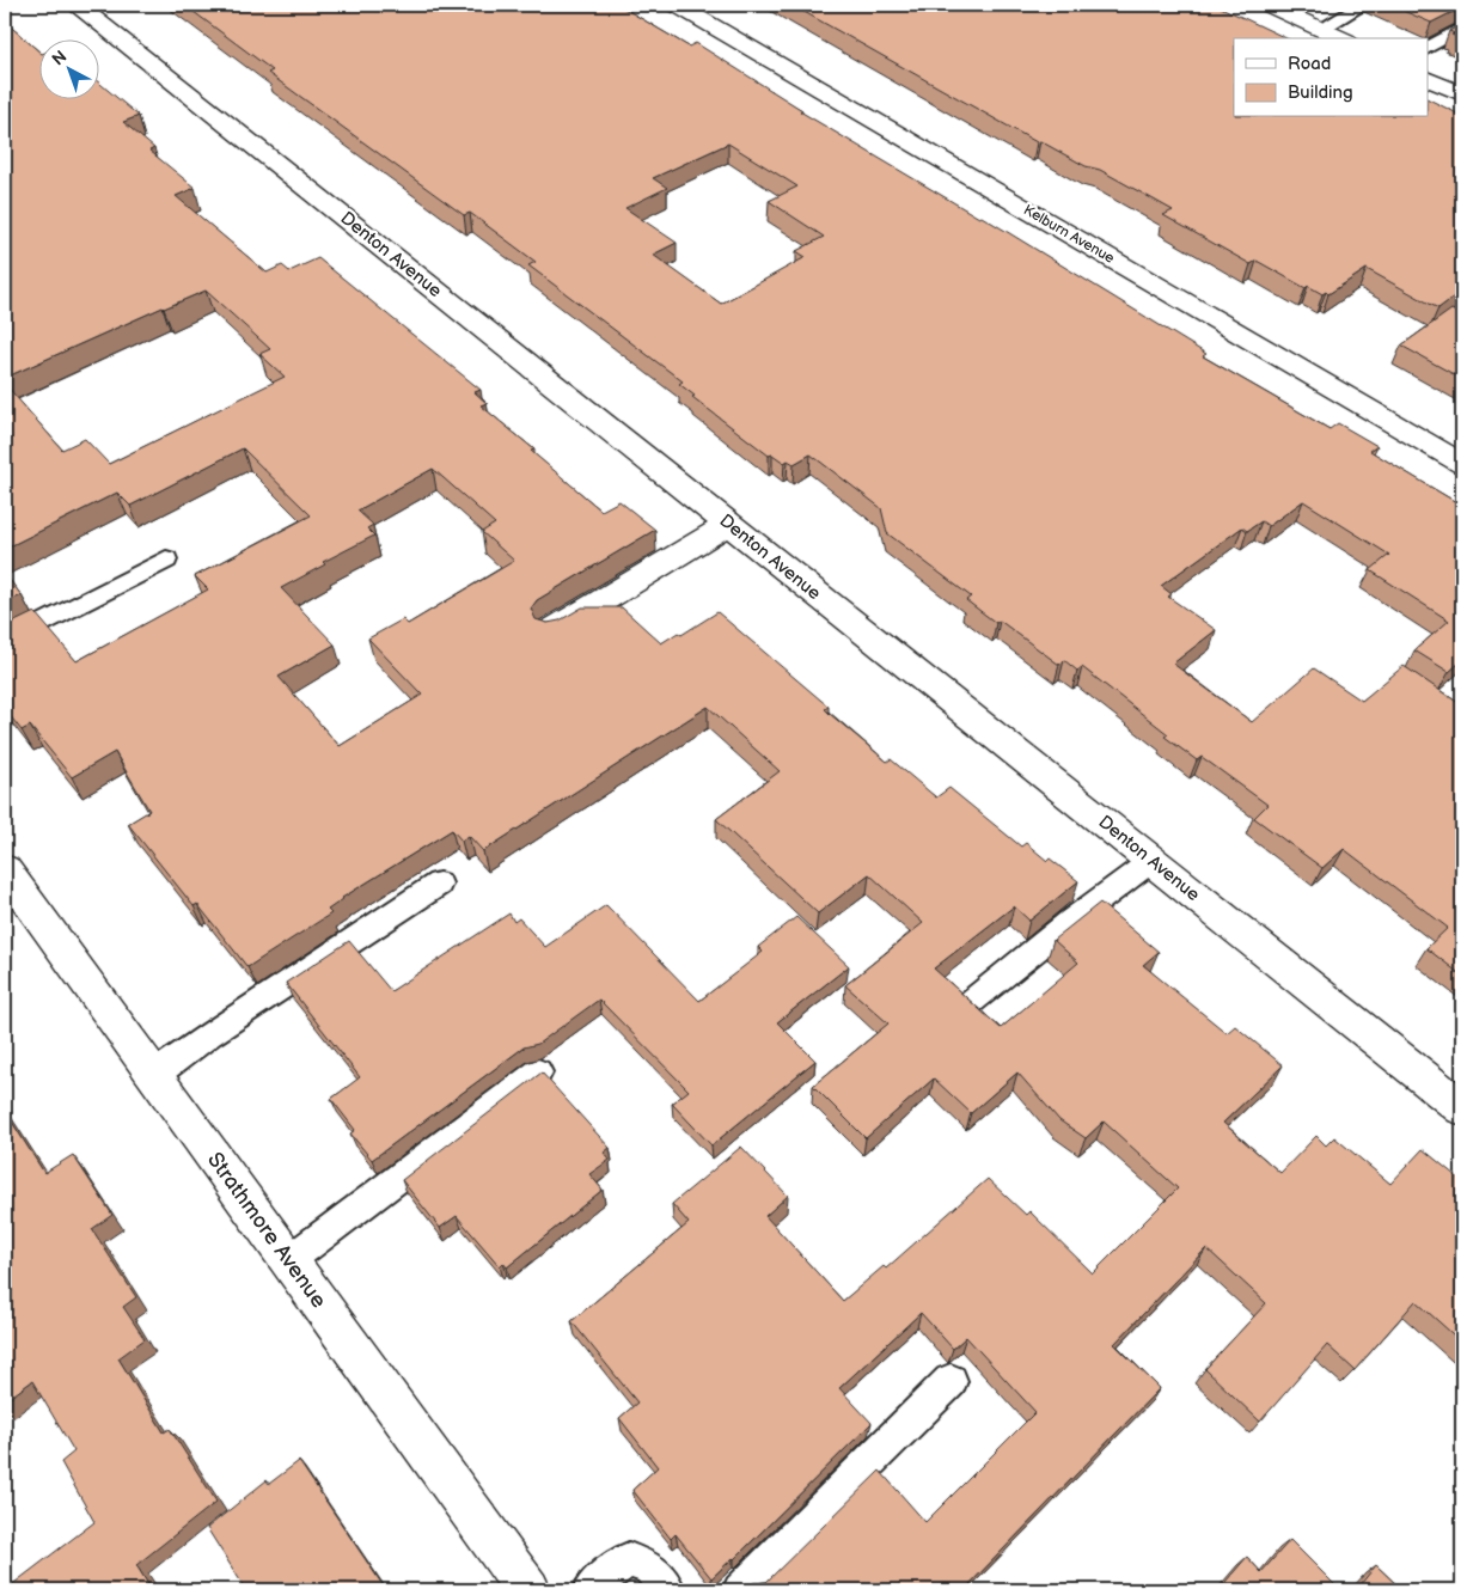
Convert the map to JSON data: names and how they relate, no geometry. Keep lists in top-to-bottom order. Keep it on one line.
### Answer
{"streets":{"street":["Kelburn Avenue","Denton Avenue","Strathmore Avenue"]},"legend":["Road","Building"],"north":"top left"}
